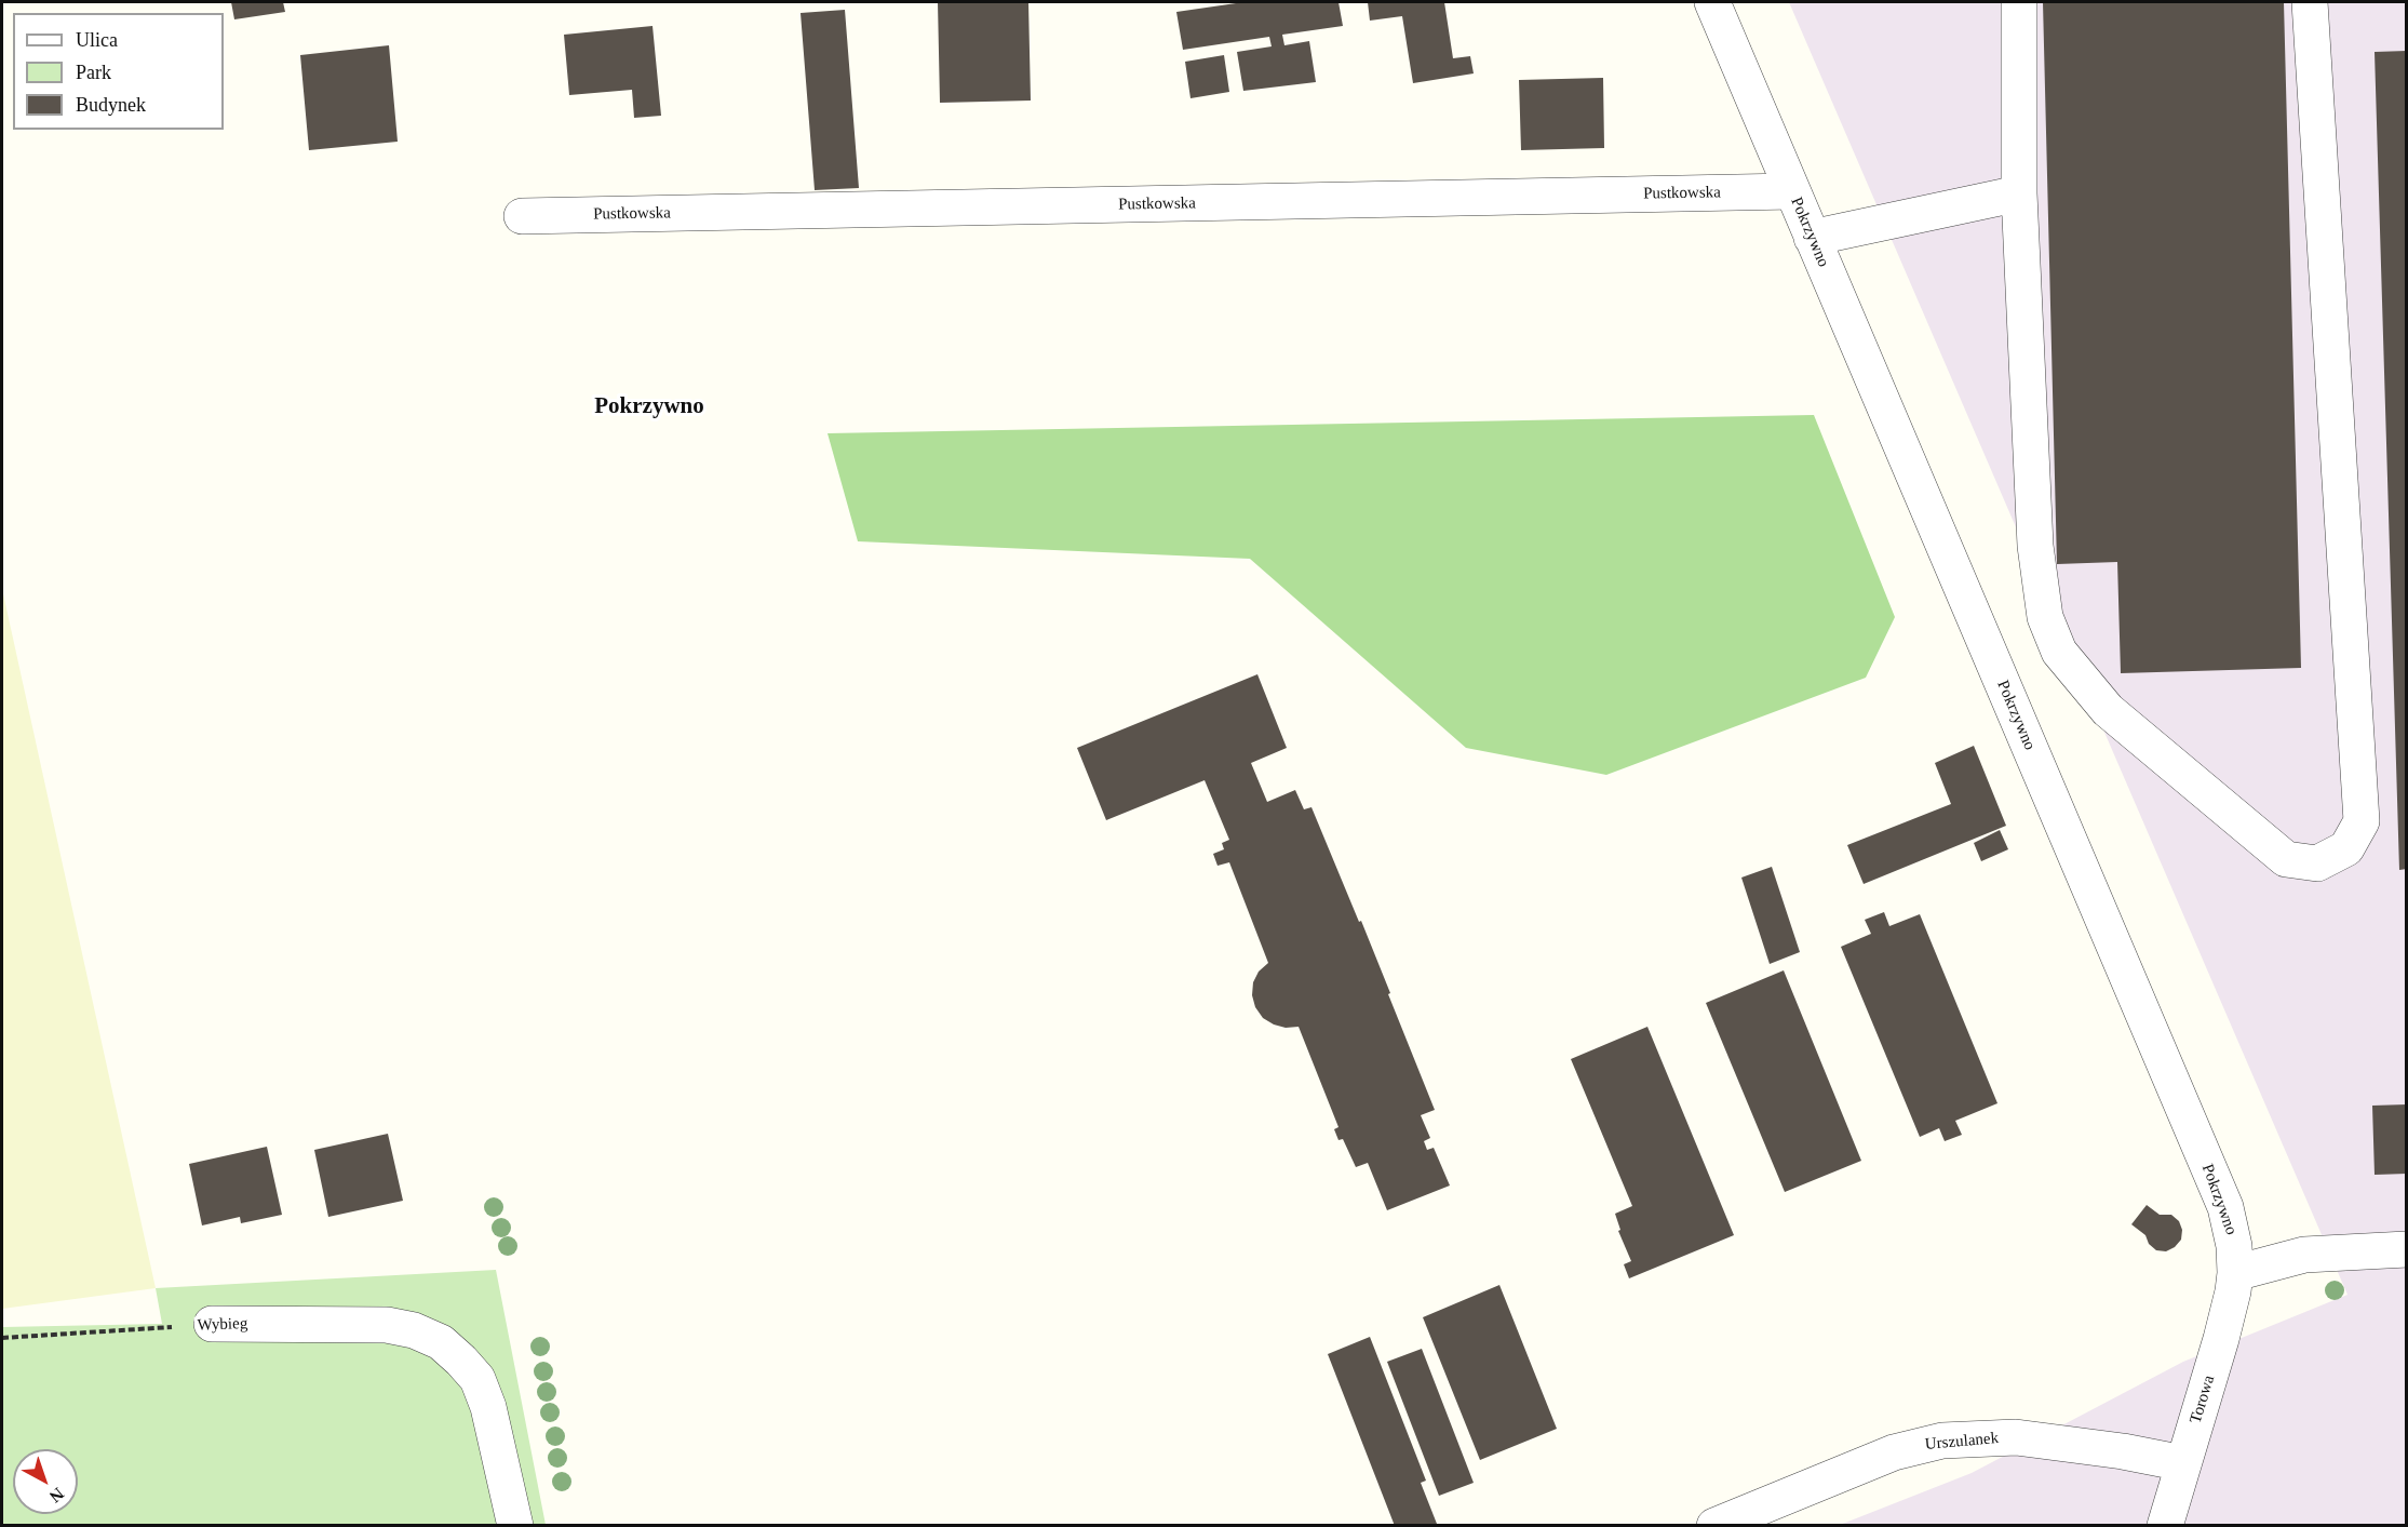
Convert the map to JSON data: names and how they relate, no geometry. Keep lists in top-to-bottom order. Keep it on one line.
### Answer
{"streets":{"street":["Pustkowska","Pokrzywno","Wybieg","Torowa","Urszulanek"]},"crossings":[["Pustkowska","Pokrzywno"],["Pokrzywno","Torowa"],["Torowa","Urszulanek"]],"districts":["Pokrzywno"],"legend":["Ulica","Park","Budynek"],"north":"bottom right"}
